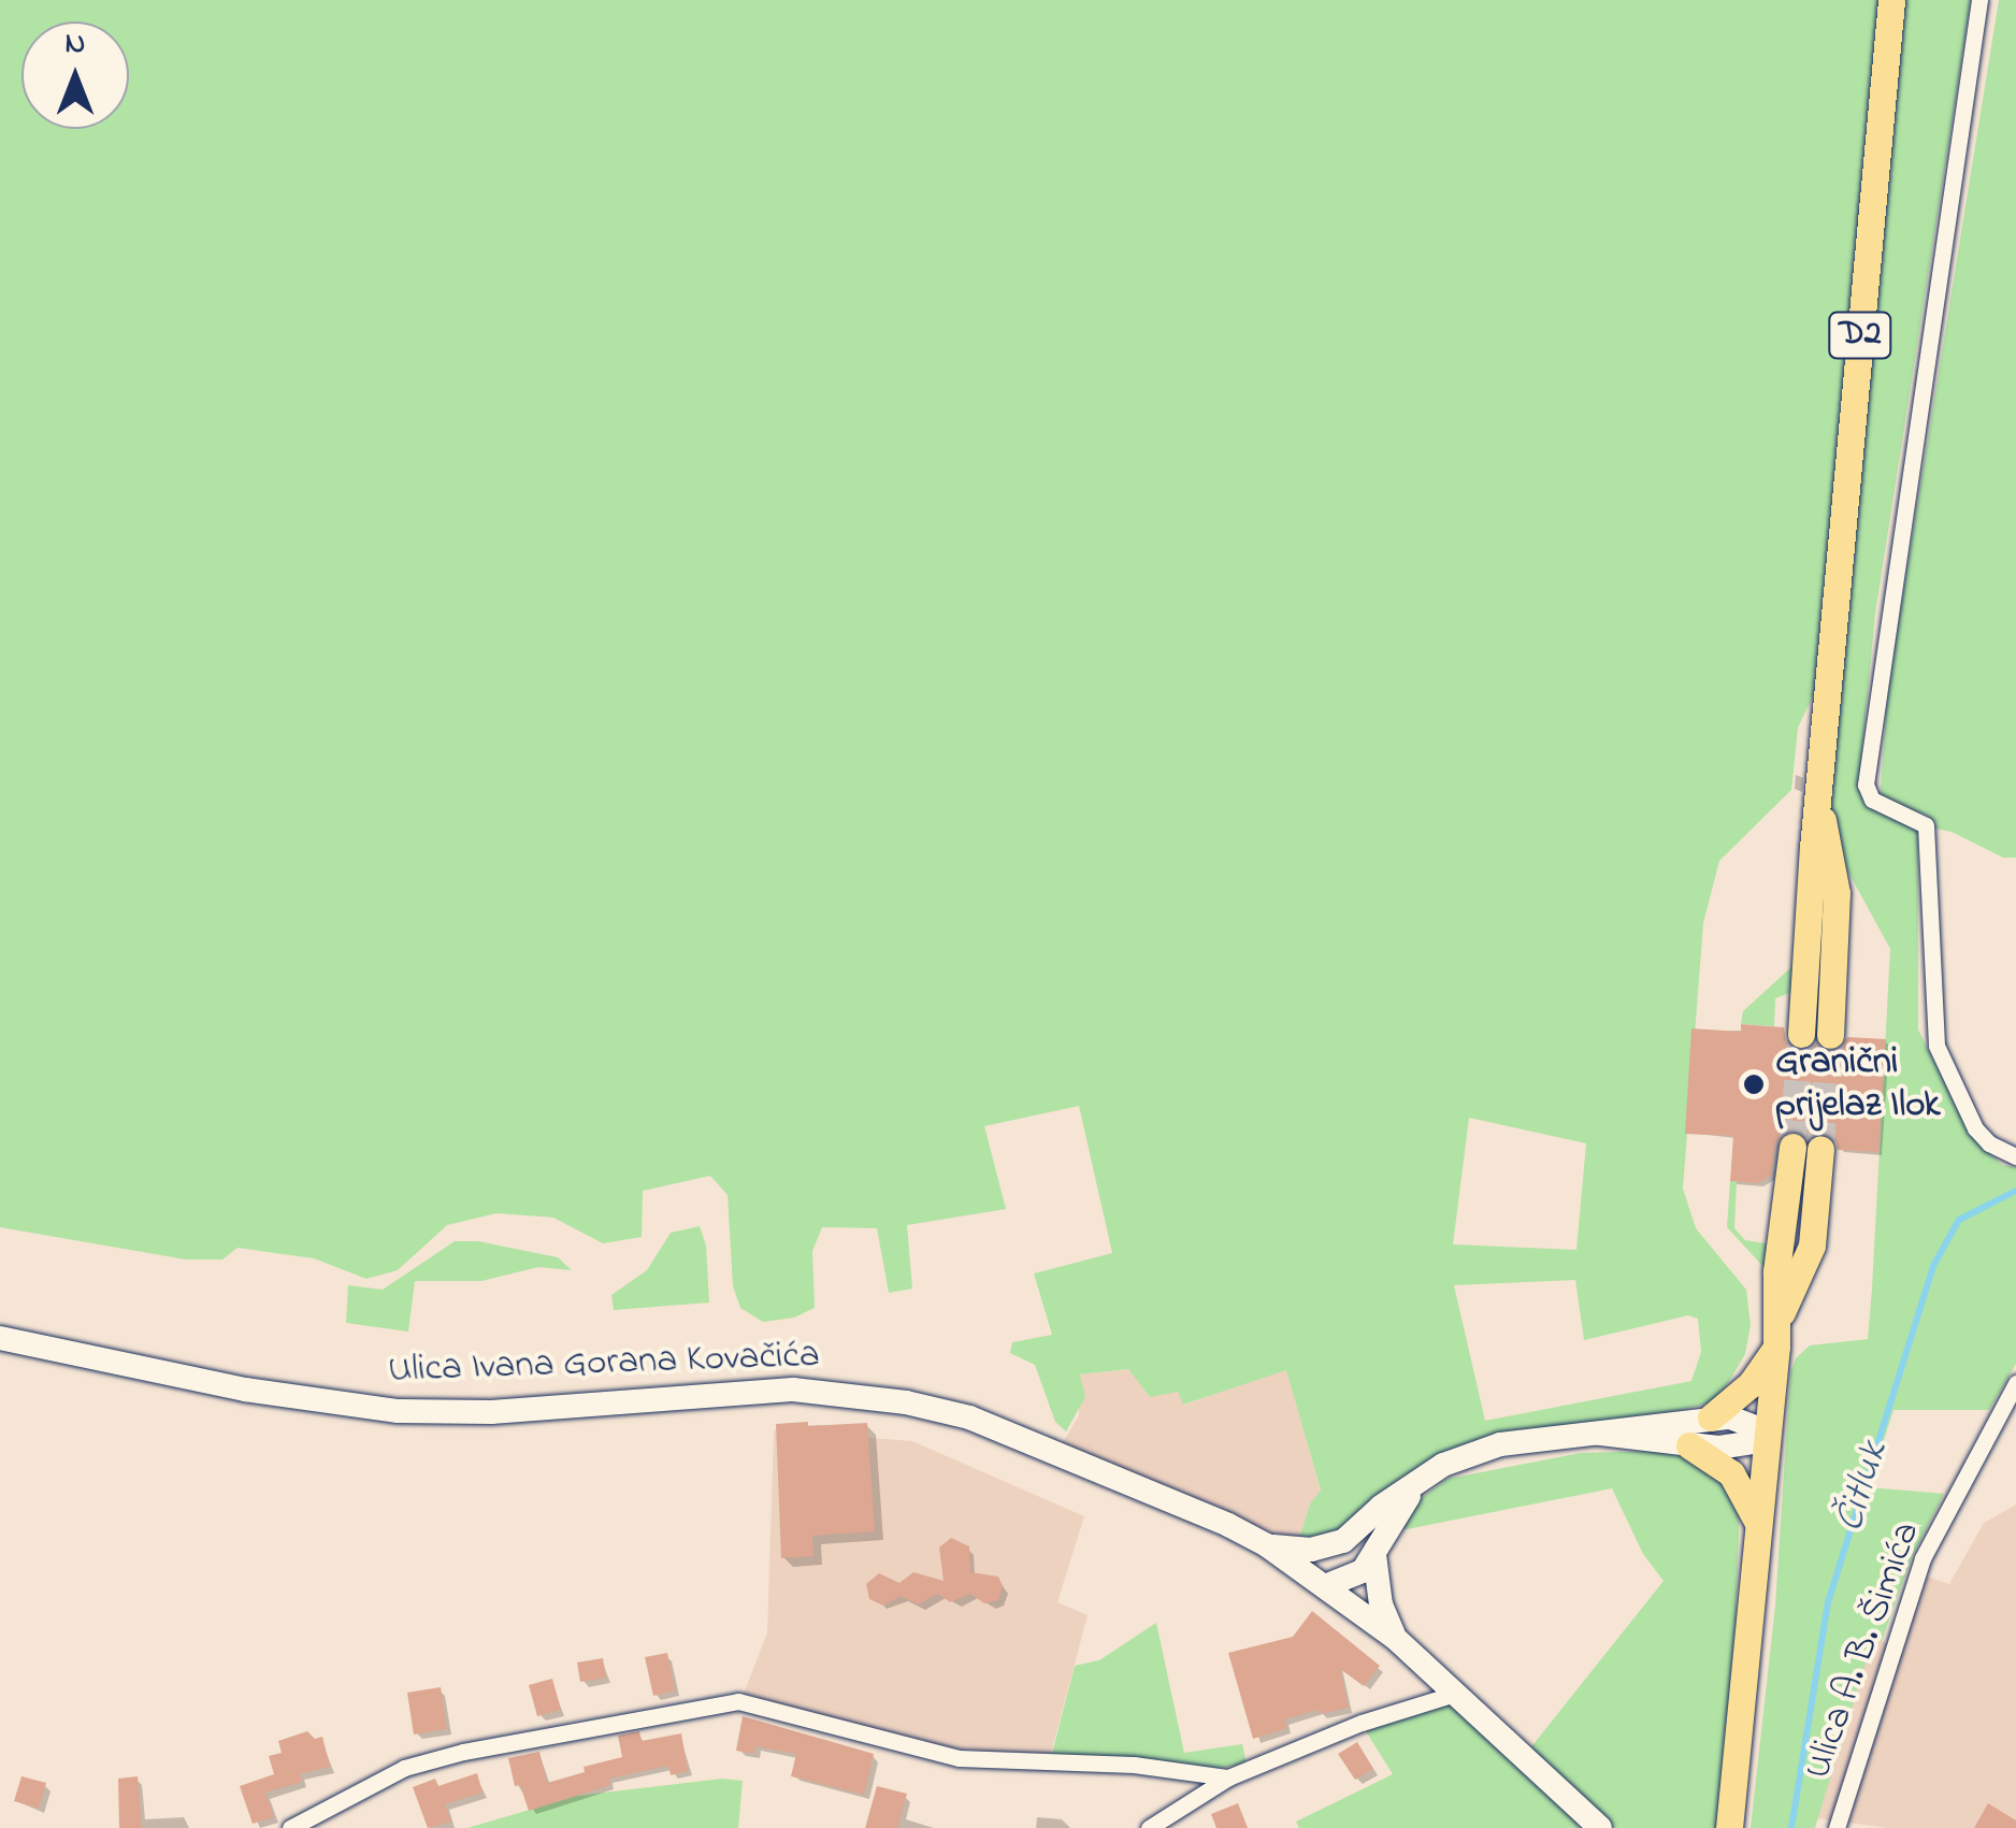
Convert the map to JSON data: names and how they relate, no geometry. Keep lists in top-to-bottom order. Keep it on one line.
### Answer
{"streets":{"main road":["D2","Ulica Ivana Gorana Kovačića"],"street":["Ulica A. B. Šimića"]},"water":["Čitluk"],"places":["Granični prijelaz Ilok"],"north":"top"}
